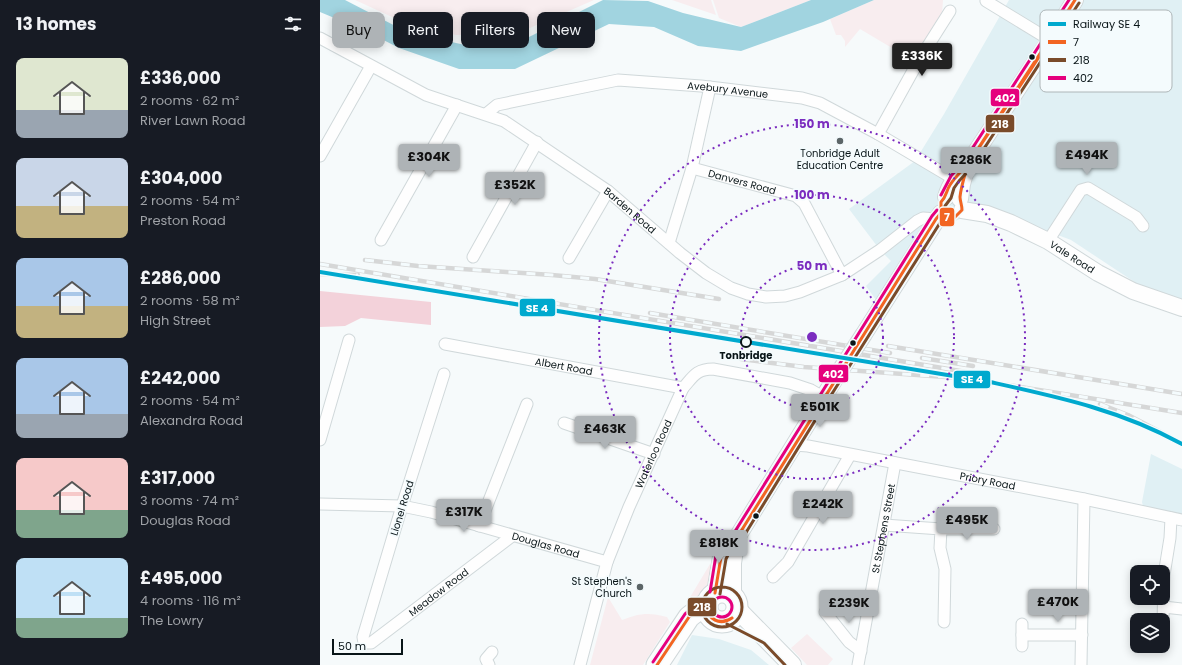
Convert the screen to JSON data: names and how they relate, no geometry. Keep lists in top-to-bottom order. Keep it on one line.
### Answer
{"streets":{"main road":["Vale Road"],"street":["Avebury Avenue","Danvers Road","Barden Road","Albert Road","Waterloo Road","Priory Road","Lionel Road","St Stephens Street","Douglas Road","Meadow Road"]},"crossings":[["Avebury Avenue","Barden Road"],["Danvers Road","Barden Road"],["Albert Road","Waterloo Road"],["Waterloo Road","Douglas Road"],["Priory Road","St Stephens Street"],["Lionel Road","Douglas Road"],["Lionel Road","Meadow Road"],["Douglas Road","Meadow Road"]],"places":["Tonbridge Adult Education Centre","Tonbridge","St Stephen's Church"],"lines":["transit line 7","transit line 402","transit line 218"],"legend":["Railway SE 4","7","218","402"],"scale_bar":"50 m","page":{"heading":"13 homes","chip":["Buy","Rent","Filters","New"],"price":["£336K","£494K","£304K","£286K","£352K","£501K","£463K","£242K","£317K","£495K","£818K","£470K","£239K"],"list":[{"name":"£336,000","note":"2 rooms · 62 m² · River Lawn Road"},{"name":"£304,000","note":"2 rooms · 54 m² · Preston Road"},{"name":"£286,000","note":"2 rooms · 58 m² · High Street"},{"name":"£242,000","note":"2 rooms · 54 m² · Alexandra Road"},{"name":"£317,000","note":"3 rooms · 74 m² · Douglas Road"},{"name":"£495,000","note":"4 rooms · 116 m² · The Lowry"}],"scale":"50 m"},"rings":["150 m","100 m","50 m"]}
